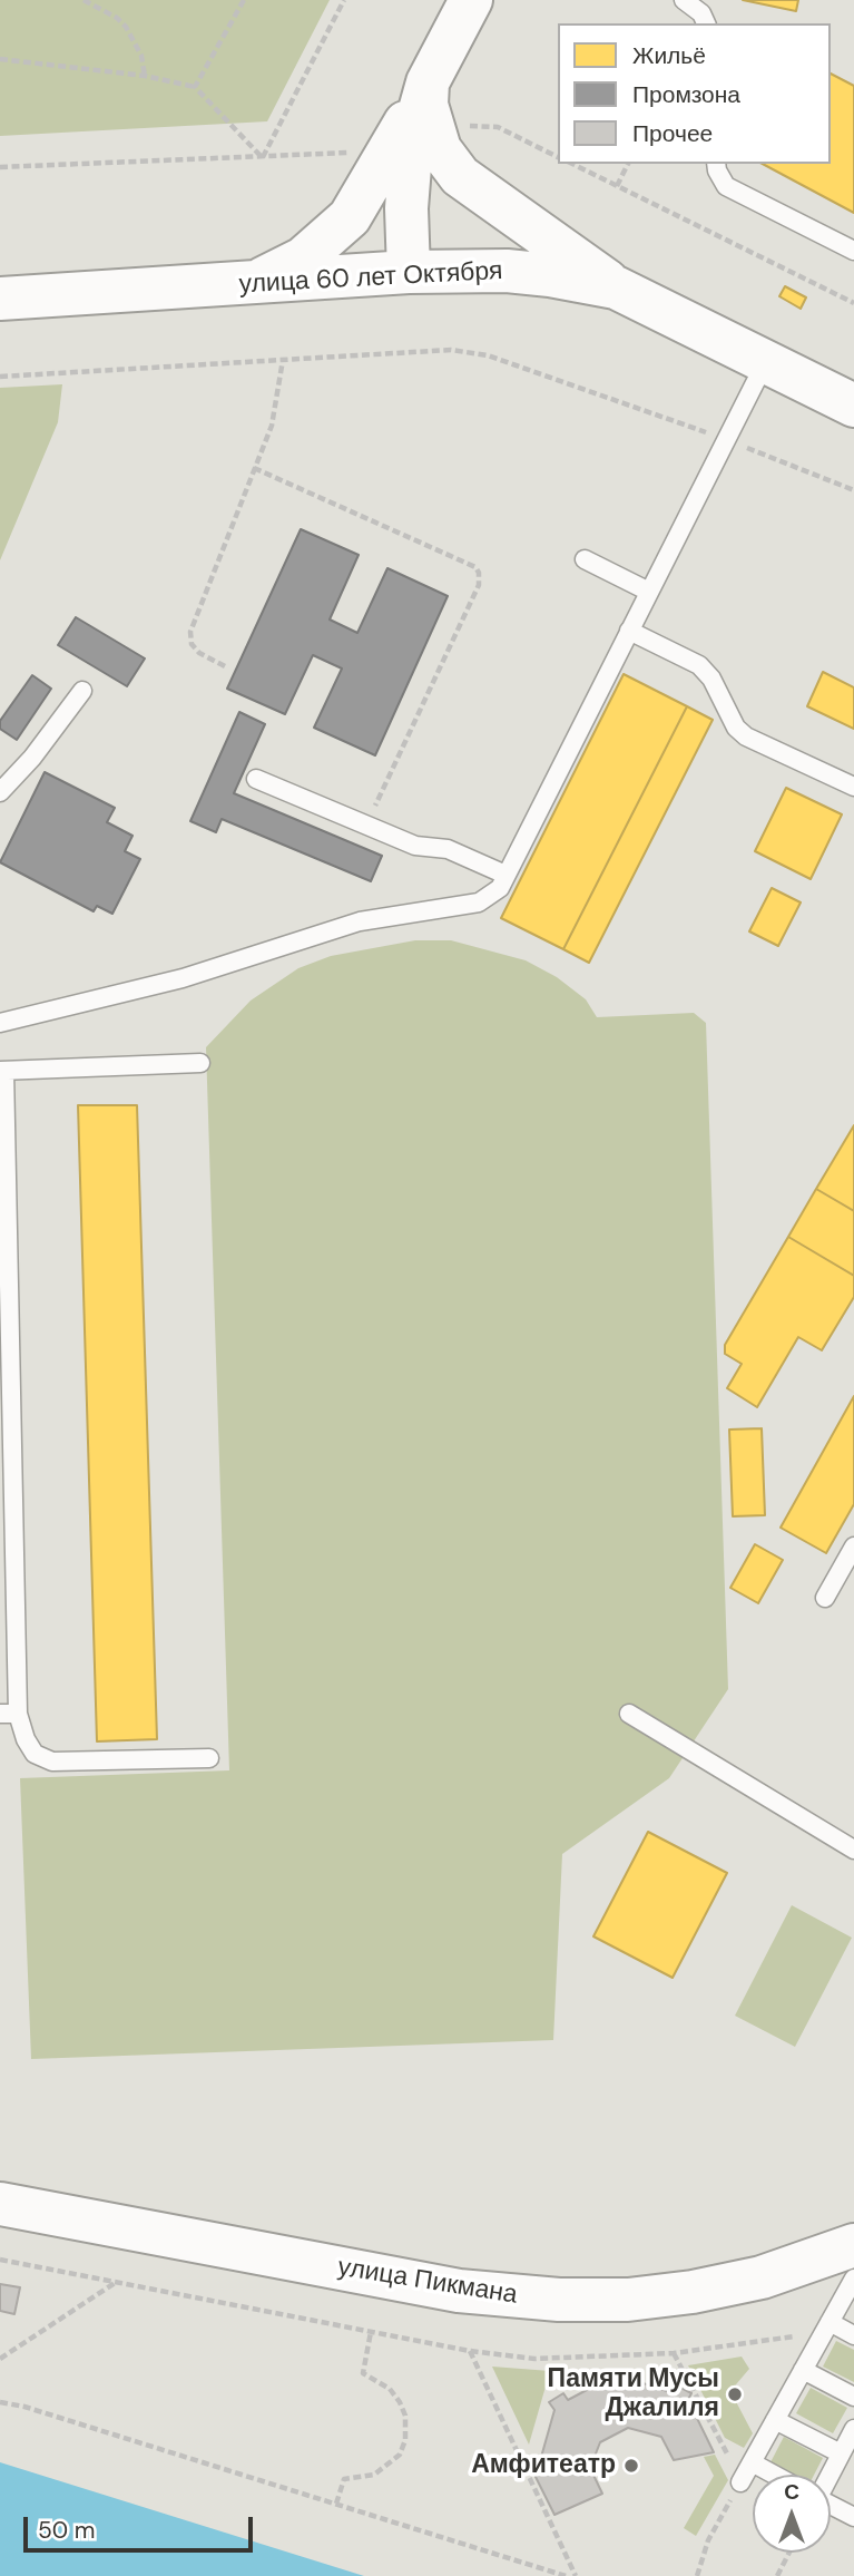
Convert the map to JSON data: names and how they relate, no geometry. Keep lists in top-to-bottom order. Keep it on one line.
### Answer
{"streets":{"main road":["улица 60 лет Октября","улица Пикмана"]},"places":["Памяти Мусы Джалиля","Амфитеатр"],"legend":["Жильё","Промзона","Прочее"],"scale_bar":"50 m","north":"top"}
